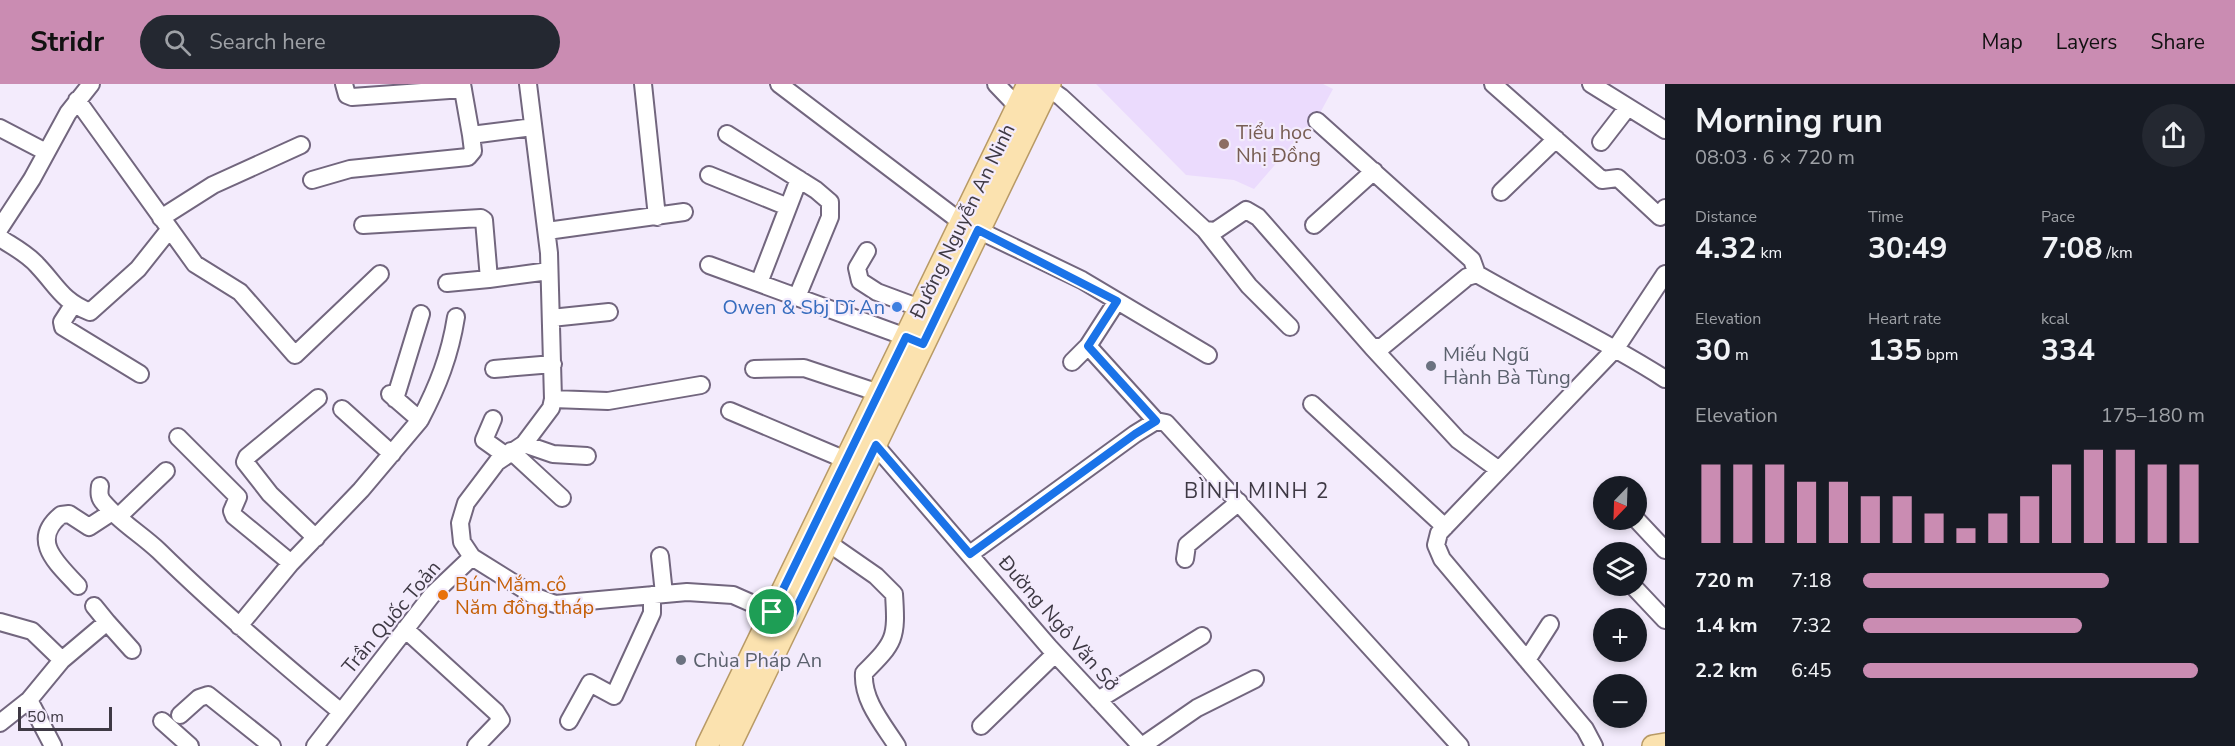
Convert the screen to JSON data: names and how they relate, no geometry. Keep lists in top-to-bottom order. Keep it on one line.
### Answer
{"streets":{"main road":["Đường Nguyễn An Ninh"],"street":["Trần Quốc Toản","Đường Ngô Văn Sở"]},"crossings":[["Đường Nguyễn An Ninh","Đường Ngô Văn Sở"]],"districts":["BÌNH MINH 2"],"places":["Tiểu học Nhị Đồng","Owen & Sbj Dĩ An","Miếu Ngũ Hành Bà Tùng","Bún Mắm cô Năm đồng tháp","Chùa Pháp An"],"scale_bar":"50 m","north":"bottom left","page":{"header":"Stridr","search":"Search here","nav":["Map","Layers","Share"],"heading":["Morning run","08:03 · 6 × 720 m"],"stats":[["Distance","4.32 km"],["Time","30:49"],["Pace","7:08 /km"],["Elevation","30 m"],["Heart rate","135 bpm"],["kcal","334"]],"chart":["Elevation","175–180 m"],"map_buttons":["+","−"],"list":[{"name":"720 m","note":"7:18"},{"name":"1.4 km","note":"7:32"},{"name":"2.2 km","note":"6:45"}],"scale":"50 m"}}
